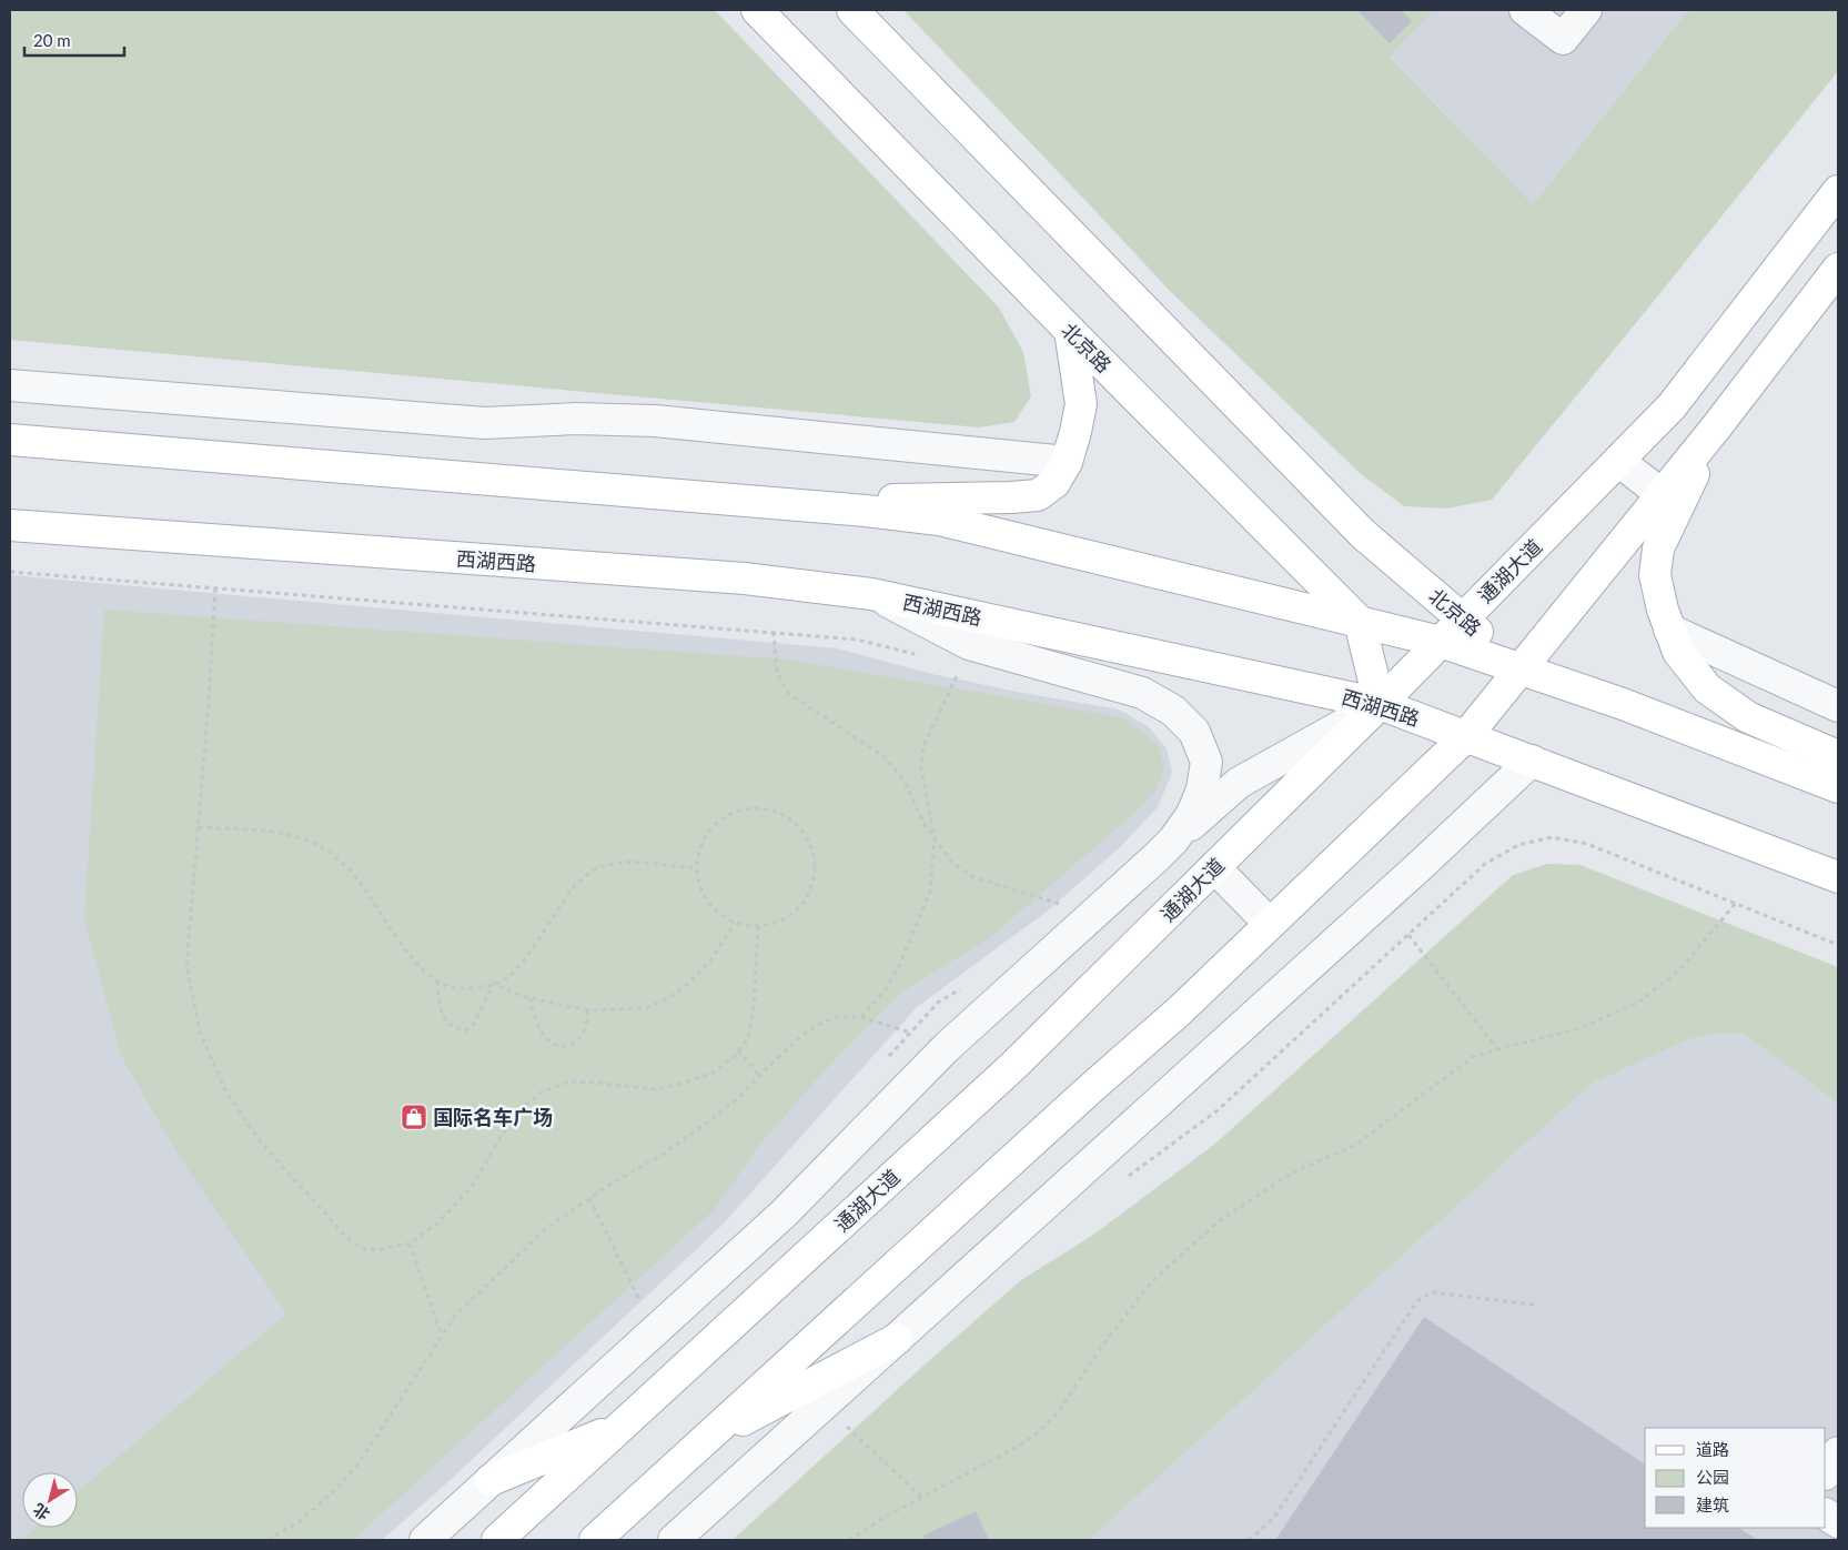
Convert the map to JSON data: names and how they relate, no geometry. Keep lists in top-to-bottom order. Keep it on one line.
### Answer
{"streets":{"main road":["北京路","西湖西路","通湖大道"]},"crossings":[["北京路","通湖大道"],["西湖西路","通湖大道"]],"places":{"shop":["国际名车广场"]},"legend":["道路","公园","建筑"],"scale_bar":"20 m","north":"bottom left"}
